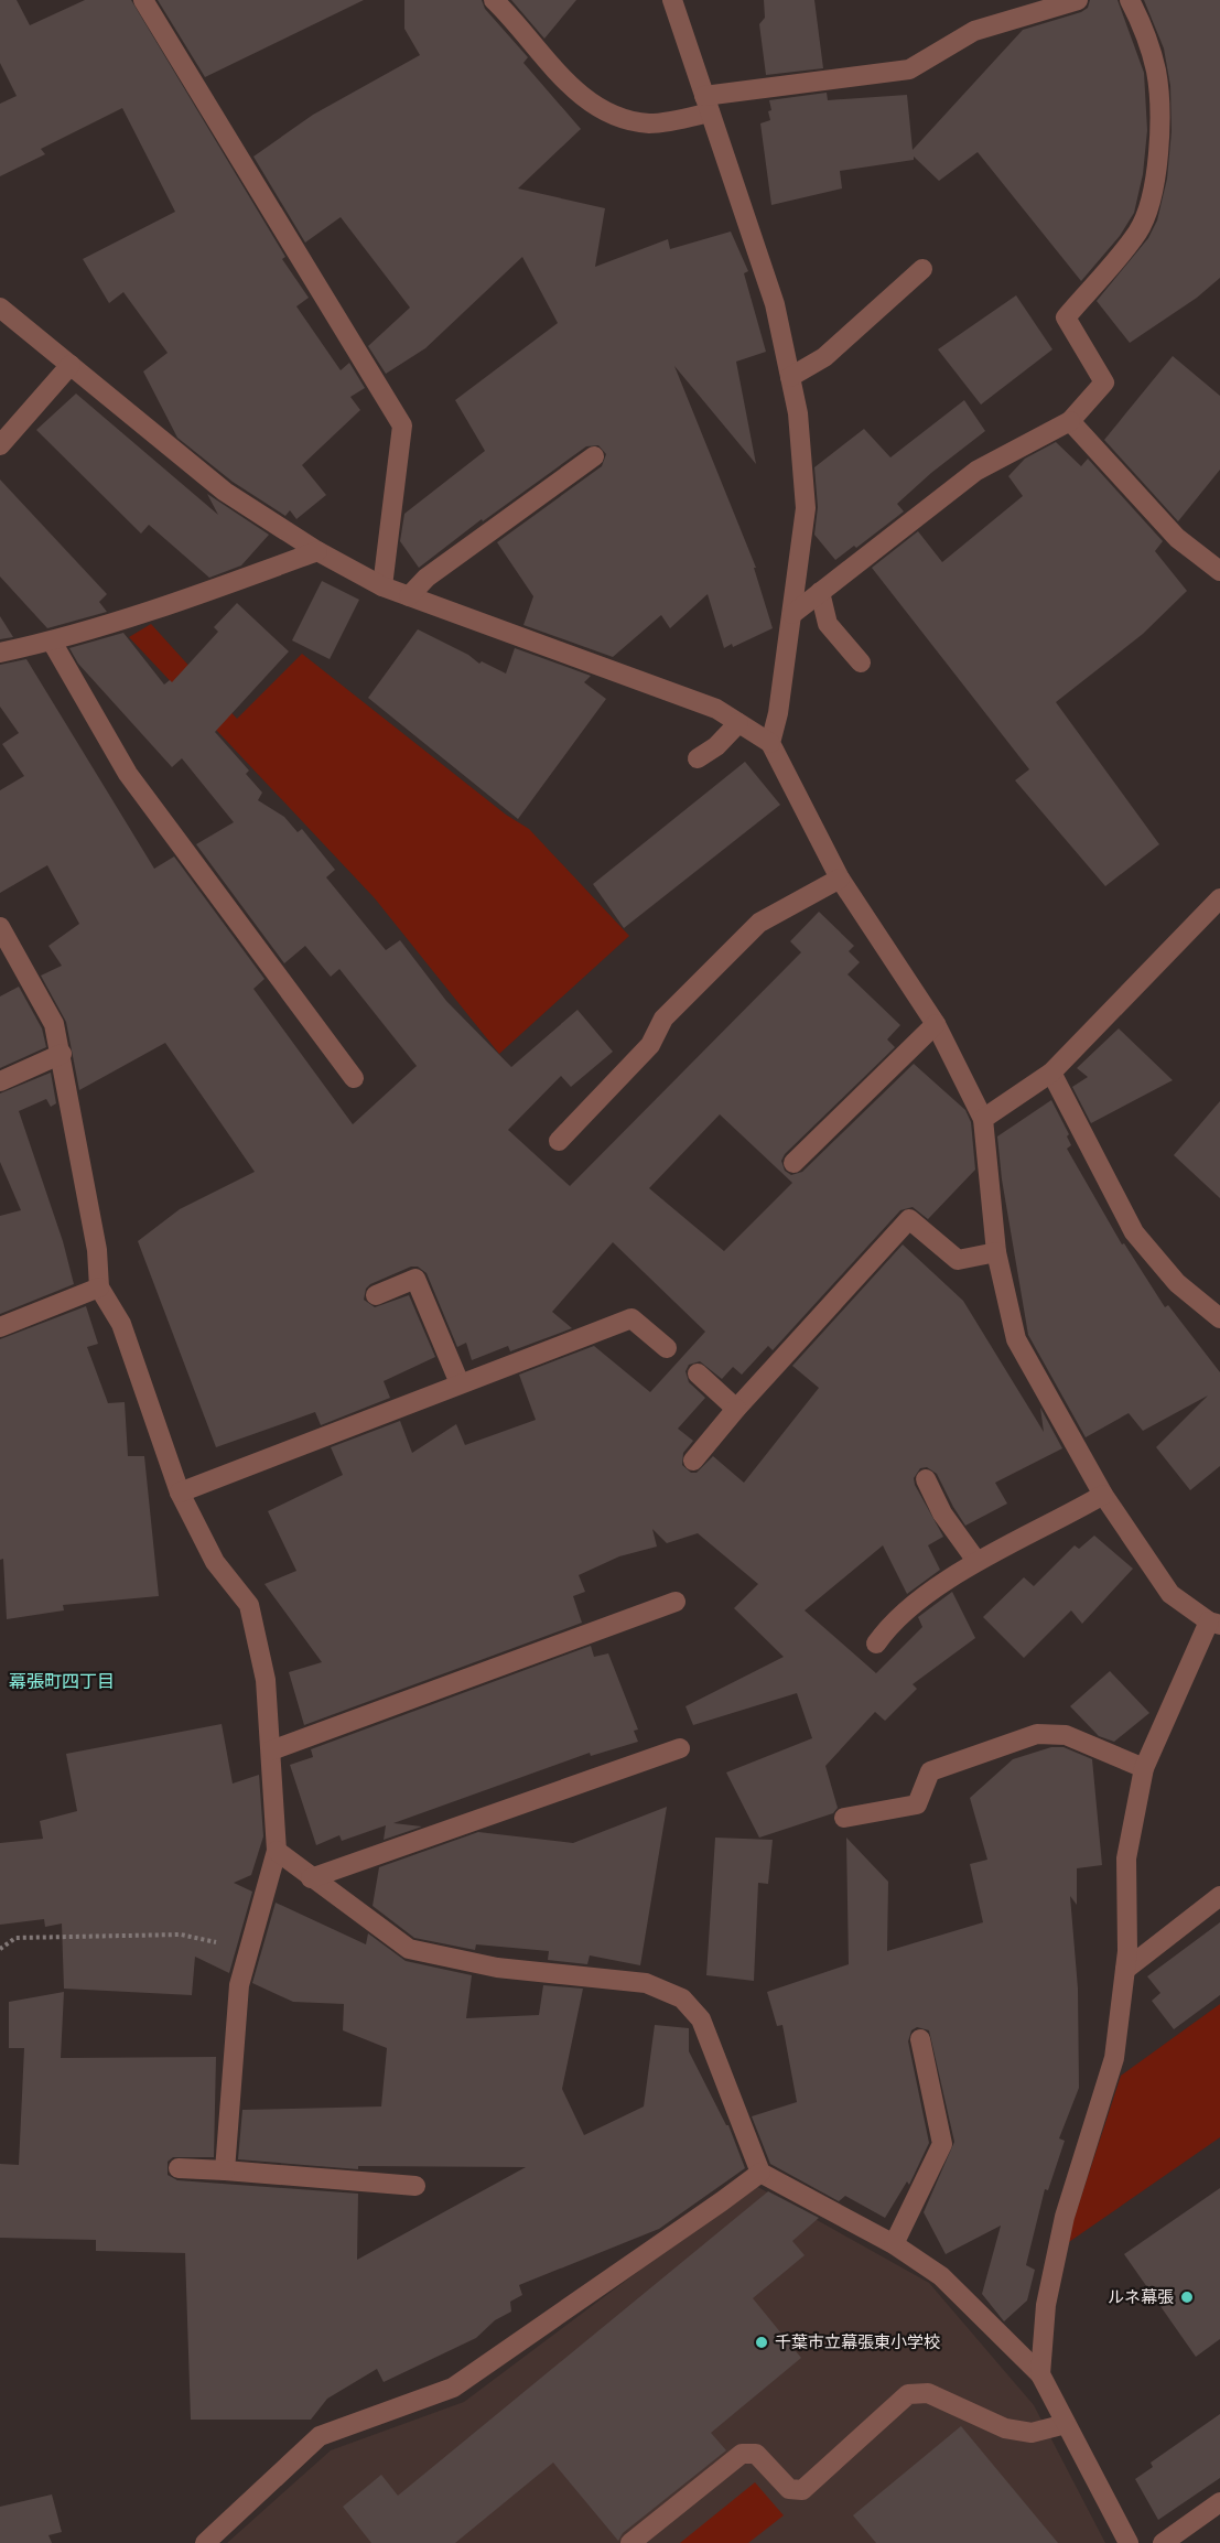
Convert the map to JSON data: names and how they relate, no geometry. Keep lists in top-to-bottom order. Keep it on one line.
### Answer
{"districts":["幕張町四丁目"],"places":["ルネ幕張","千葉市立幕張東小学校"]}
